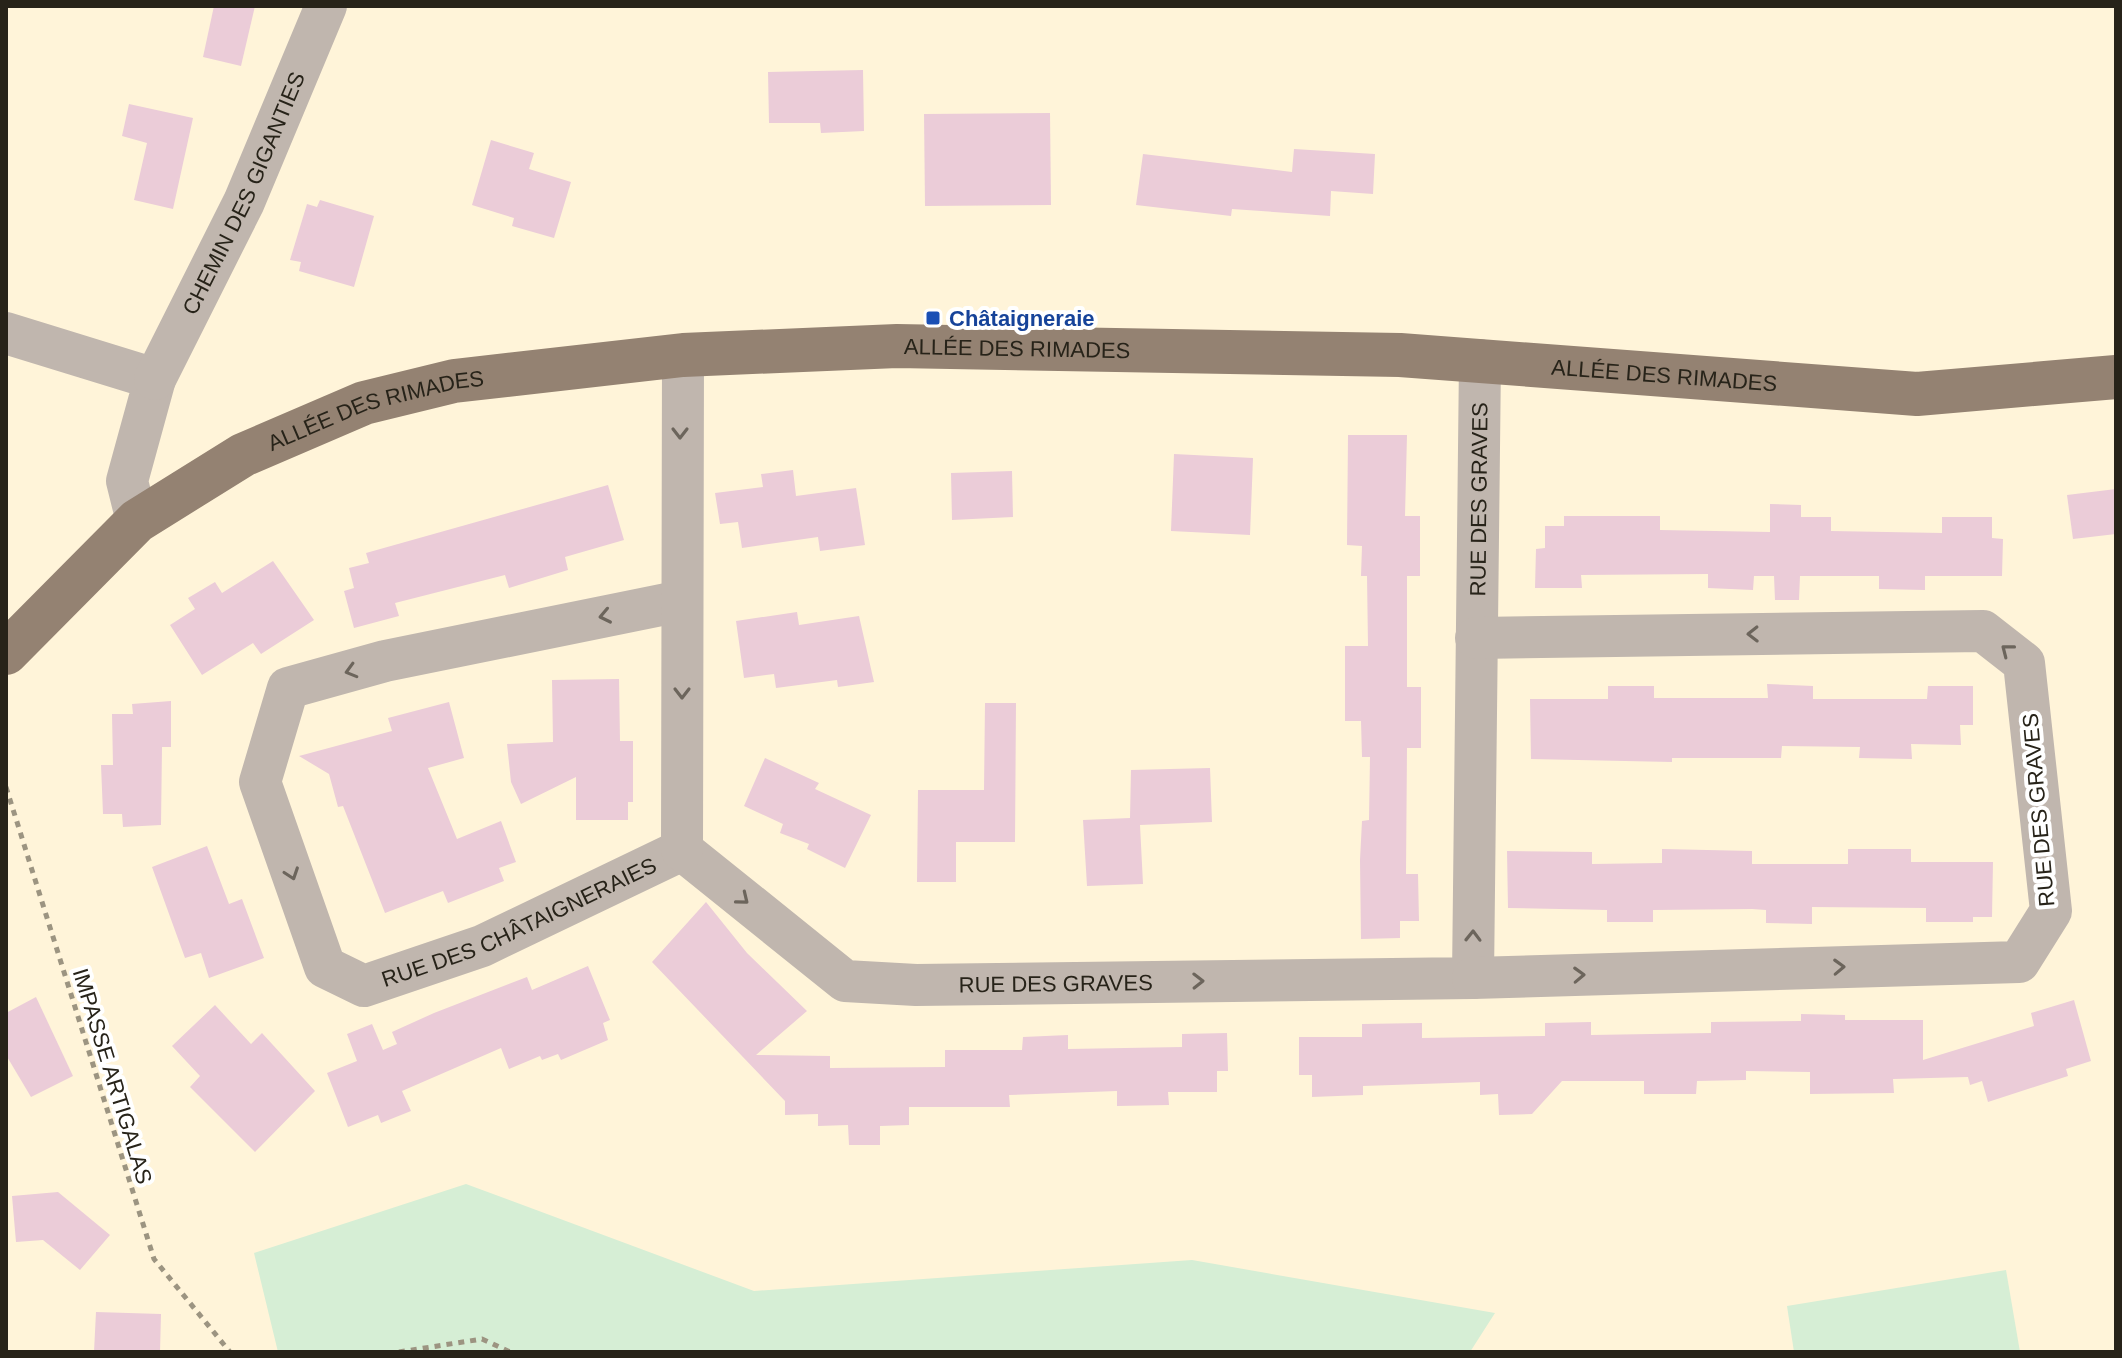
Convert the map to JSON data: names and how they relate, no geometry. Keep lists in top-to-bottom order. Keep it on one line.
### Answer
{"streets":{"main road":["ALLÉE DES RIMADES"],"street":["CHEMIN DES GIGANTIES","RUE DES GRAVES","RUE DES CHÂTAIGNERAIES"],"path":["IMPASSE ARTIGALAS"]},"crossings":[["CHEMIN DES GIGANTIES","ALLÉE DES RIMADES"],["ALLÉE DES RIMADES","RUE DES GRAVES"],["ALLÉE DES RIMADES","RUE DES CHÂTAIGNERAIES"],["RUE DES GRAVES","RUE DES CHÂTAIGNERAIES"]],"places":{"transit":["Châtaigneraie"]}}
